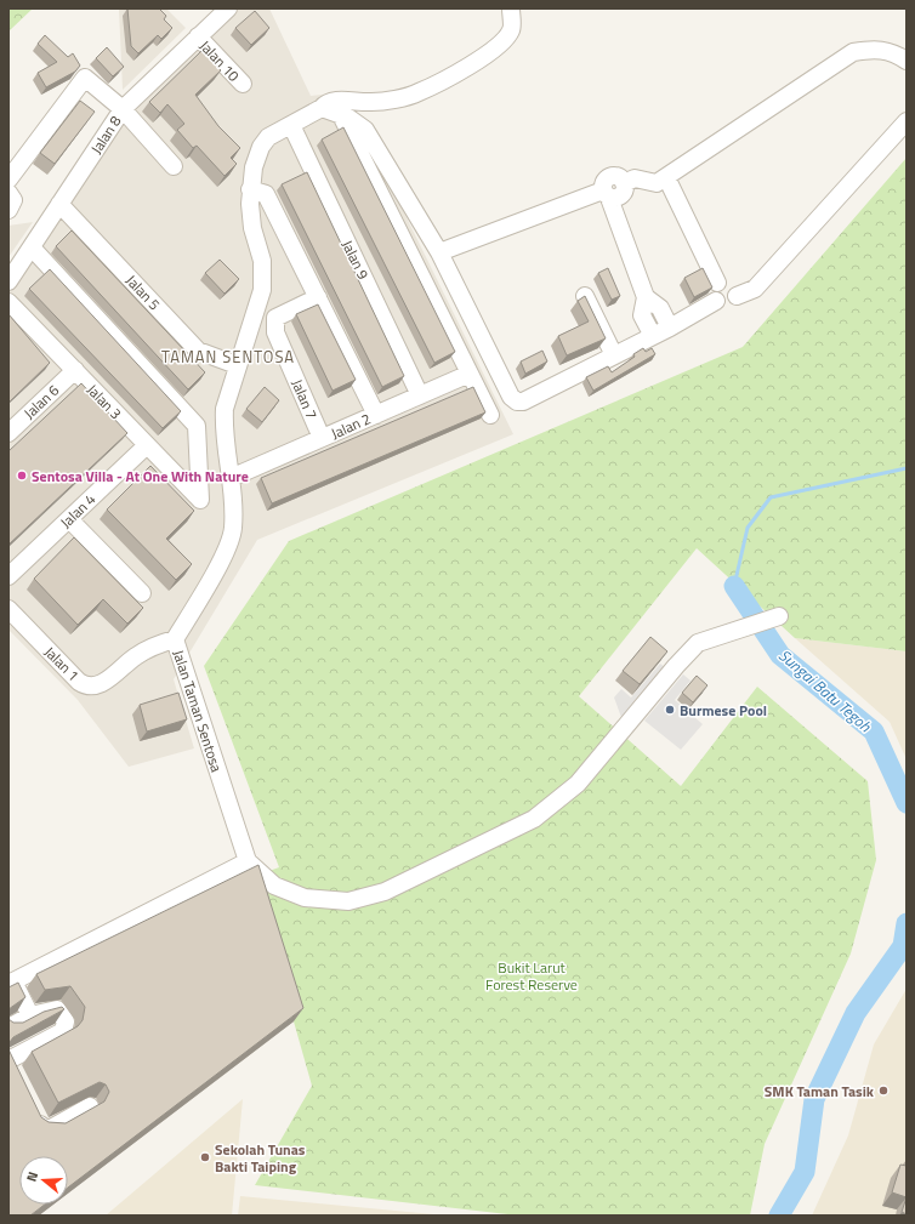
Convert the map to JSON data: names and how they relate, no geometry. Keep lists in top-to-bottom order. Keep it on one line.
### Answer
{"streets":{"street":["Jalan 10","Jalan 8","Jalan 9","Jalan 5","Jalan 7","Jalan 6","Jalan 3","Jalan 2","Jalan 4","Jalan 1","Jalan Taman Sentosa"]},"crossings":[["Jalan 10","Jalan 8"],["Jalan 8","Jalan 5"],["Jalan 8","Jalan 3"],["Jalan 9","Jalan 2"],["Jalan 9","Jalan Taman Sentosa"],["Jalan 5","Jalan Taman Sentosa"],["Jalan 7","Jalan 2"],["Jalan 6","Jalan 3"],["Jalan 3","Jalan 4"],["Jalan 2","Jalan Taman Sentosa"],["Jalan 1","Jalan Taman Sentosa"]],"districts":["TAMAN SENTOSA"],"water":["Sungai Batu Tegoh"],"parks":["Bukit Larut Forest Reserve"],"places":["Sentosa Villa - At One With Nature","Burmese Pool","SMK Taman Tasik","Sekolah Tunas Bakti Taiping"],"north":"left"}
